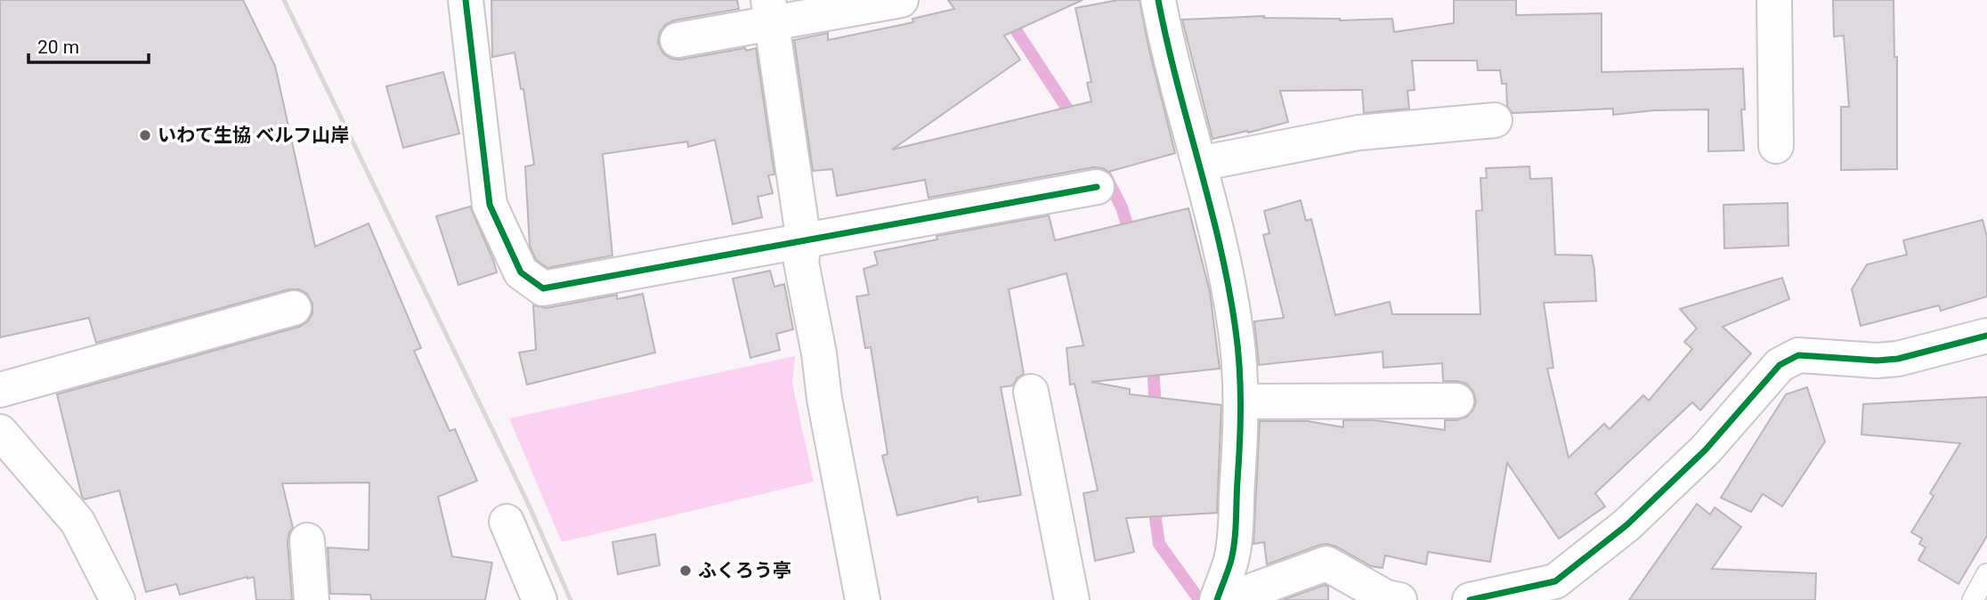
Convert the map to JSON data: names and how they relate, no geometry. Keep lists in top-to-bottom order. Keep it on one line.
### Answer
{"places":["いわて生協 ベルフ山岸","ふくろう亭"],"scale_bar":"20 m"}
